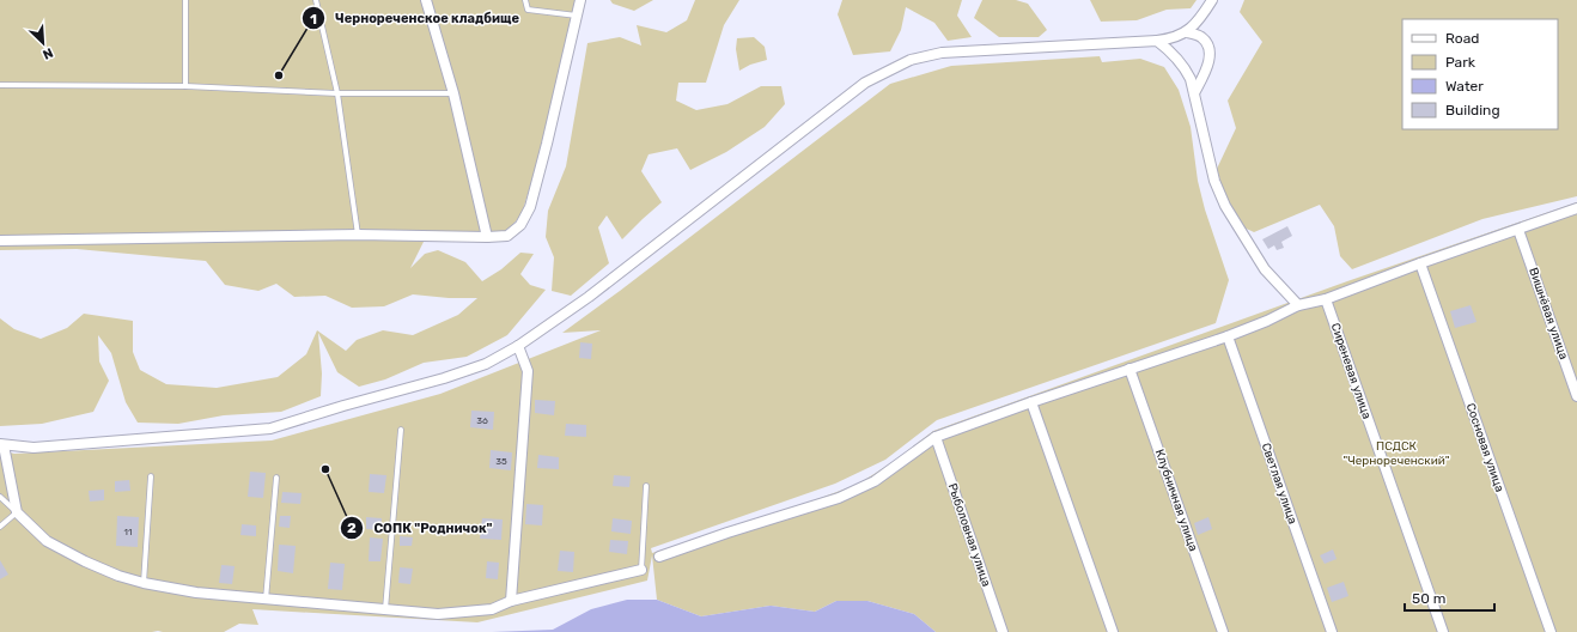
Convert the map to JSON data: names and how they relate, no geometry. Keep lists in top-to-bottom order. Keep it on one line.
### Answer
{"streets":{"street":["Вишнёвая улица","Сиреневая улица","Сосновая улица","Светлая улица","Клубничная улица","Рыболовная улица"]},"parks":["ПСДСК \"Чернореченский\""],"places":["Чернореченское кладбище","СОПК \"Родничок\""],"house_numbers":["36","35","11"],"legend":["Road","Park","Water","Building"],"scale_bar":"50 m","north":"bottom right"}
